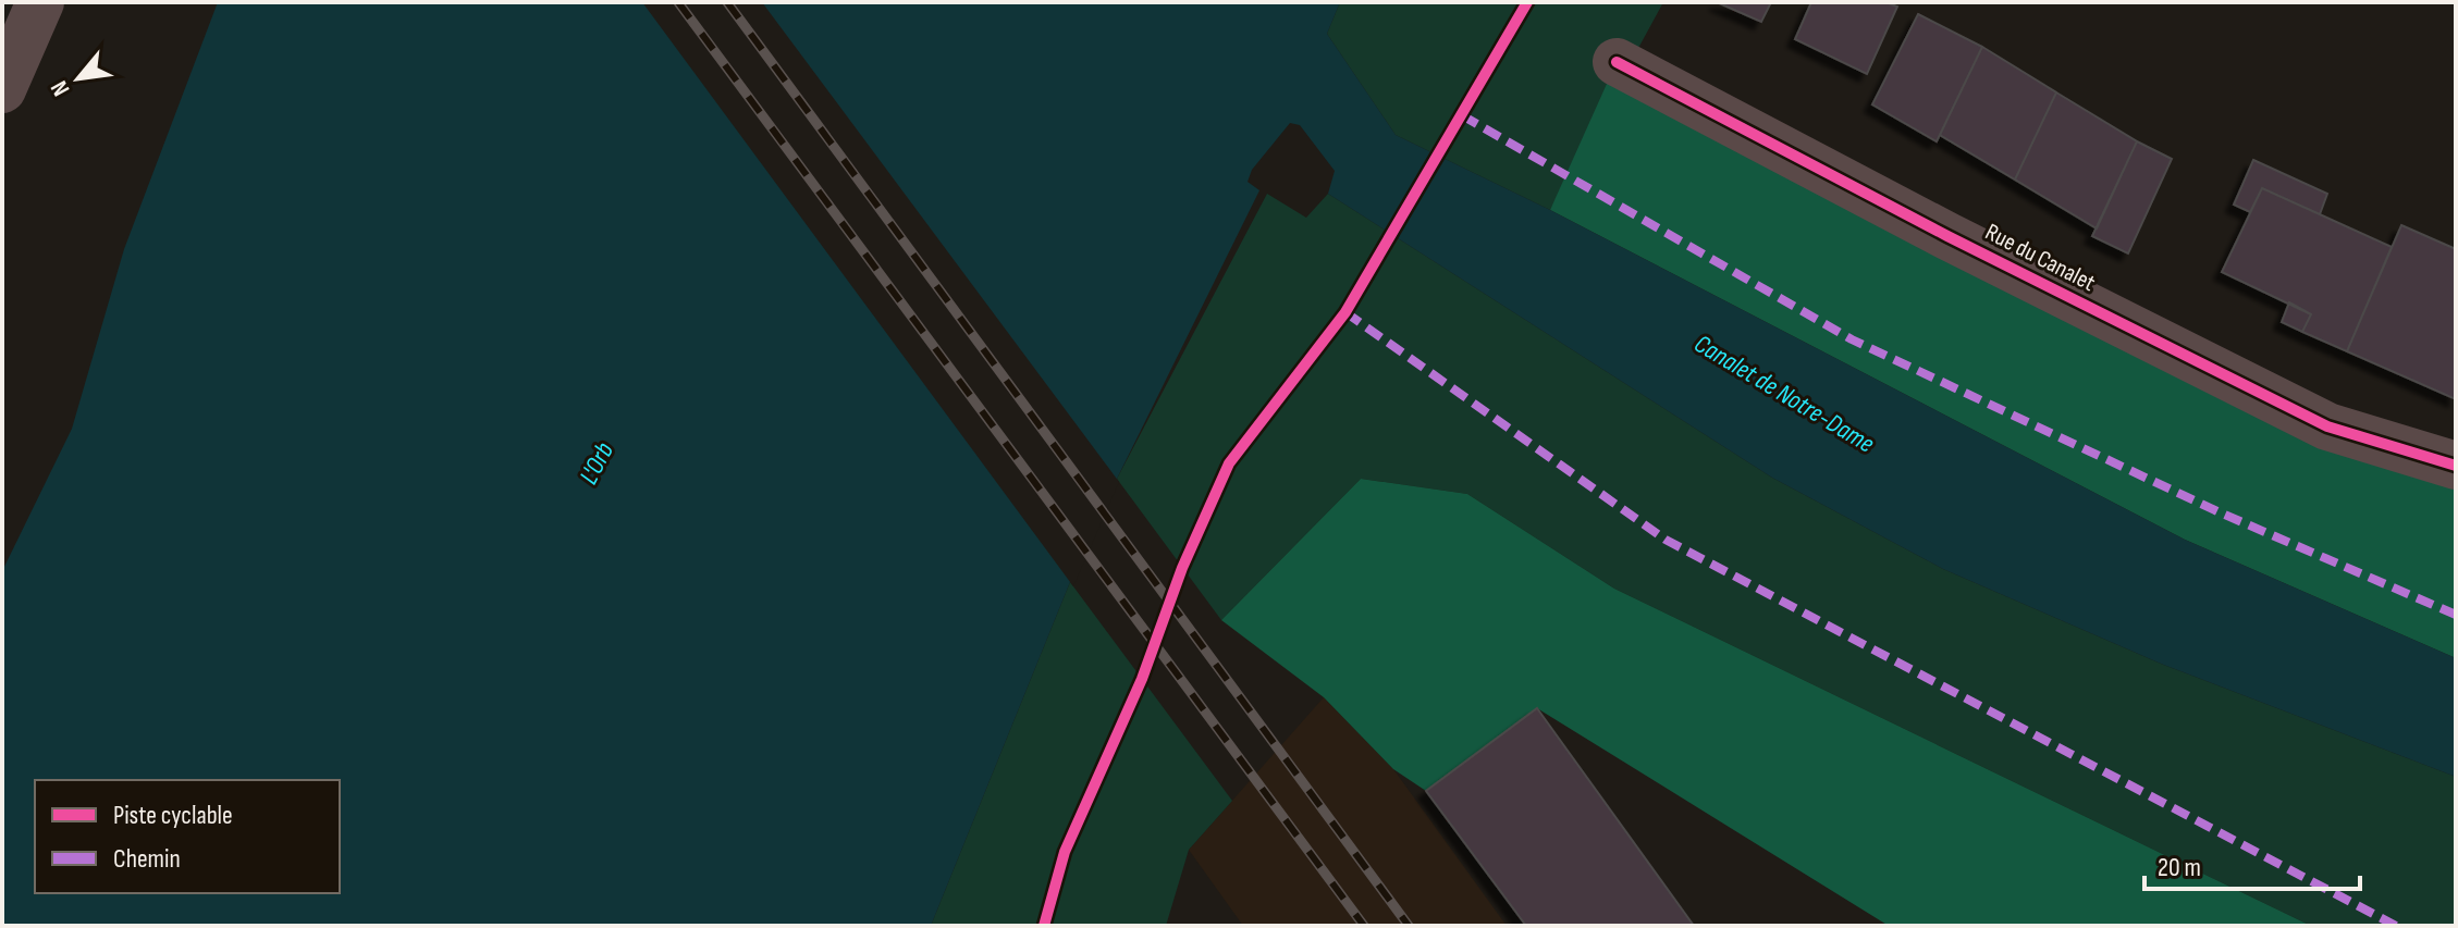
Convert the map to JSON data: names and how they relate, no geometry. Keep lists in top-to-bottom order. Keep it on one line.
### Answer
{"streets":{"street":["Rue du Canalet"]},"water":["Canalet de Notre-Dame","L'Orb"],"legend":["Piste cyclable","Chemin"],"scale_bar":"20 m","north":"bottom left"}
